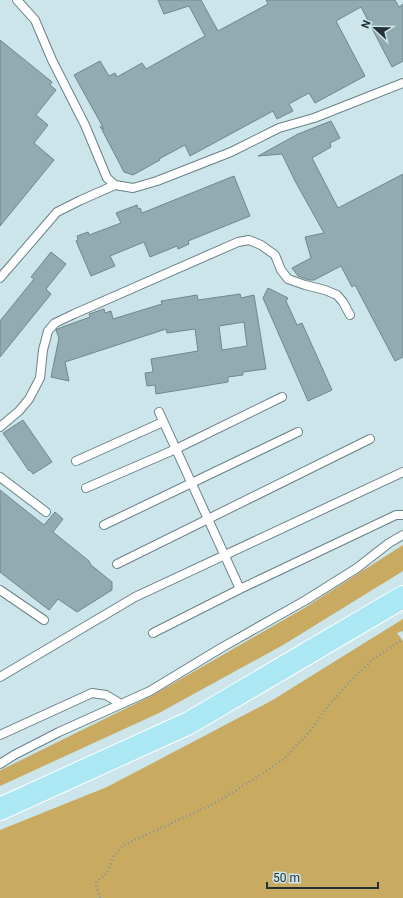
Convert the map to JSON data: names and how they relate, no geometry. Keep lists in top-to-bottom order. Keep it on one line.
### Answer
{"scale_bar":"50 m","north":"left"}
